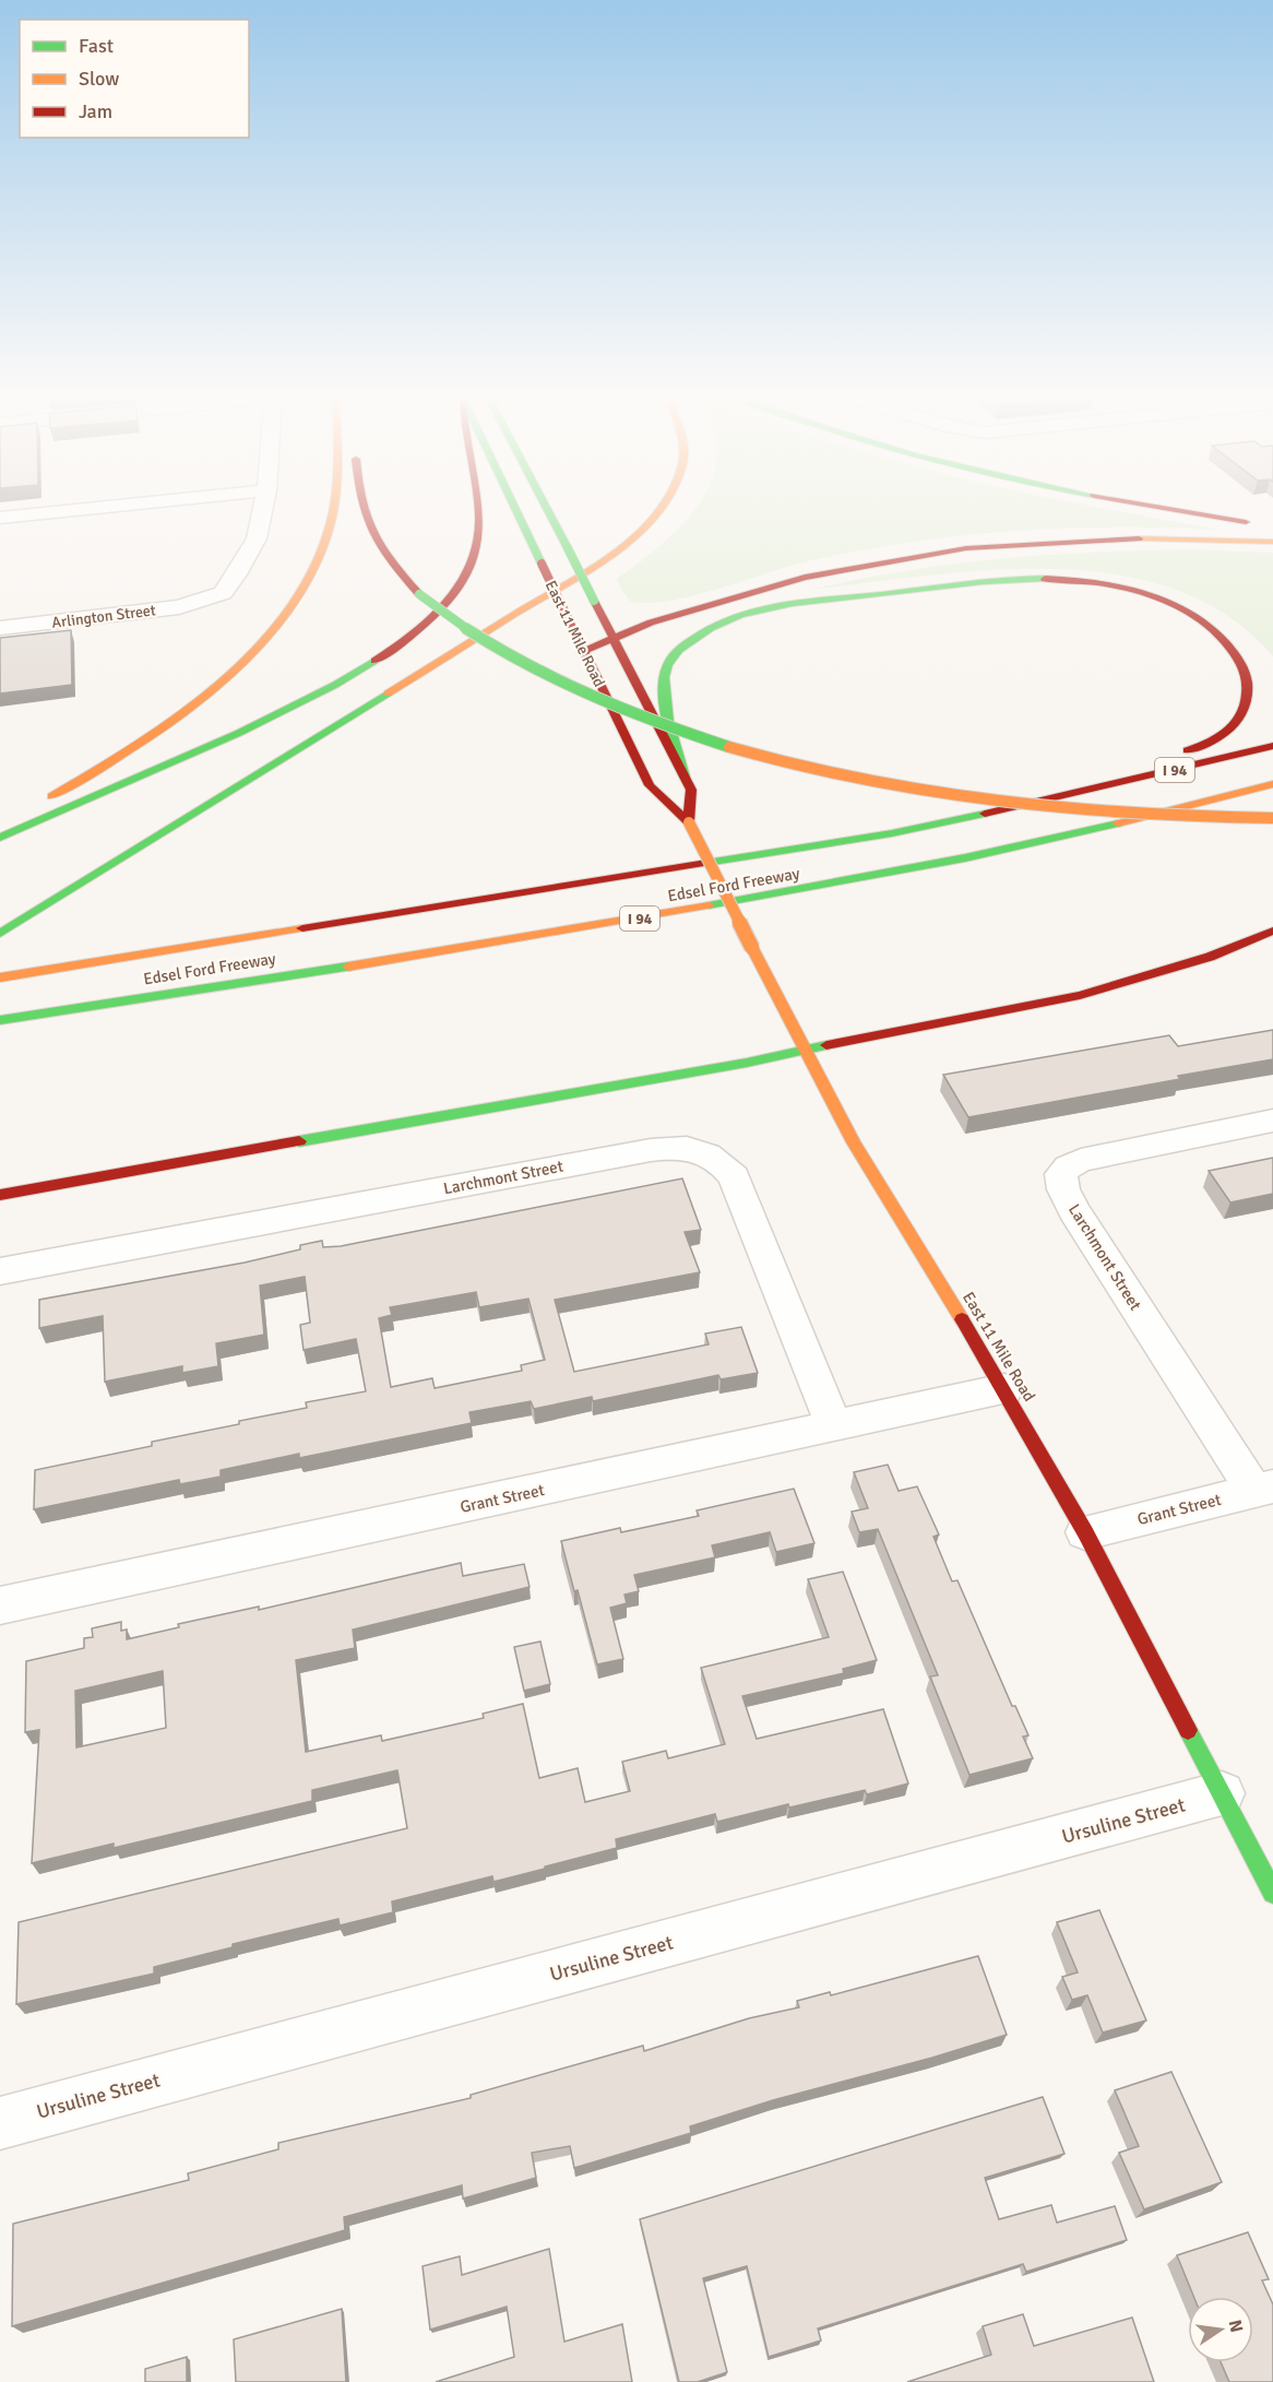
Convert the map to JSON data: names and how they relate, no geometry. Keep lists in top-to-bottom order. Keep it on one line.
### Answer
{"streets":{"main road":["East 11 Mile Road","I 94","Edsel Ford Freeway"],"street":["Arlington Street","Larchmont Street","Grant Street","Ursuline Street"]},"crossings":[["East 11 Mile Road","Grant Street"],["East 11 Mile Road","Ursuline Street"],["Larchmont Street","Grant Street"]],"legend":["Fast","Slow","Jam"],"north":"right"}
